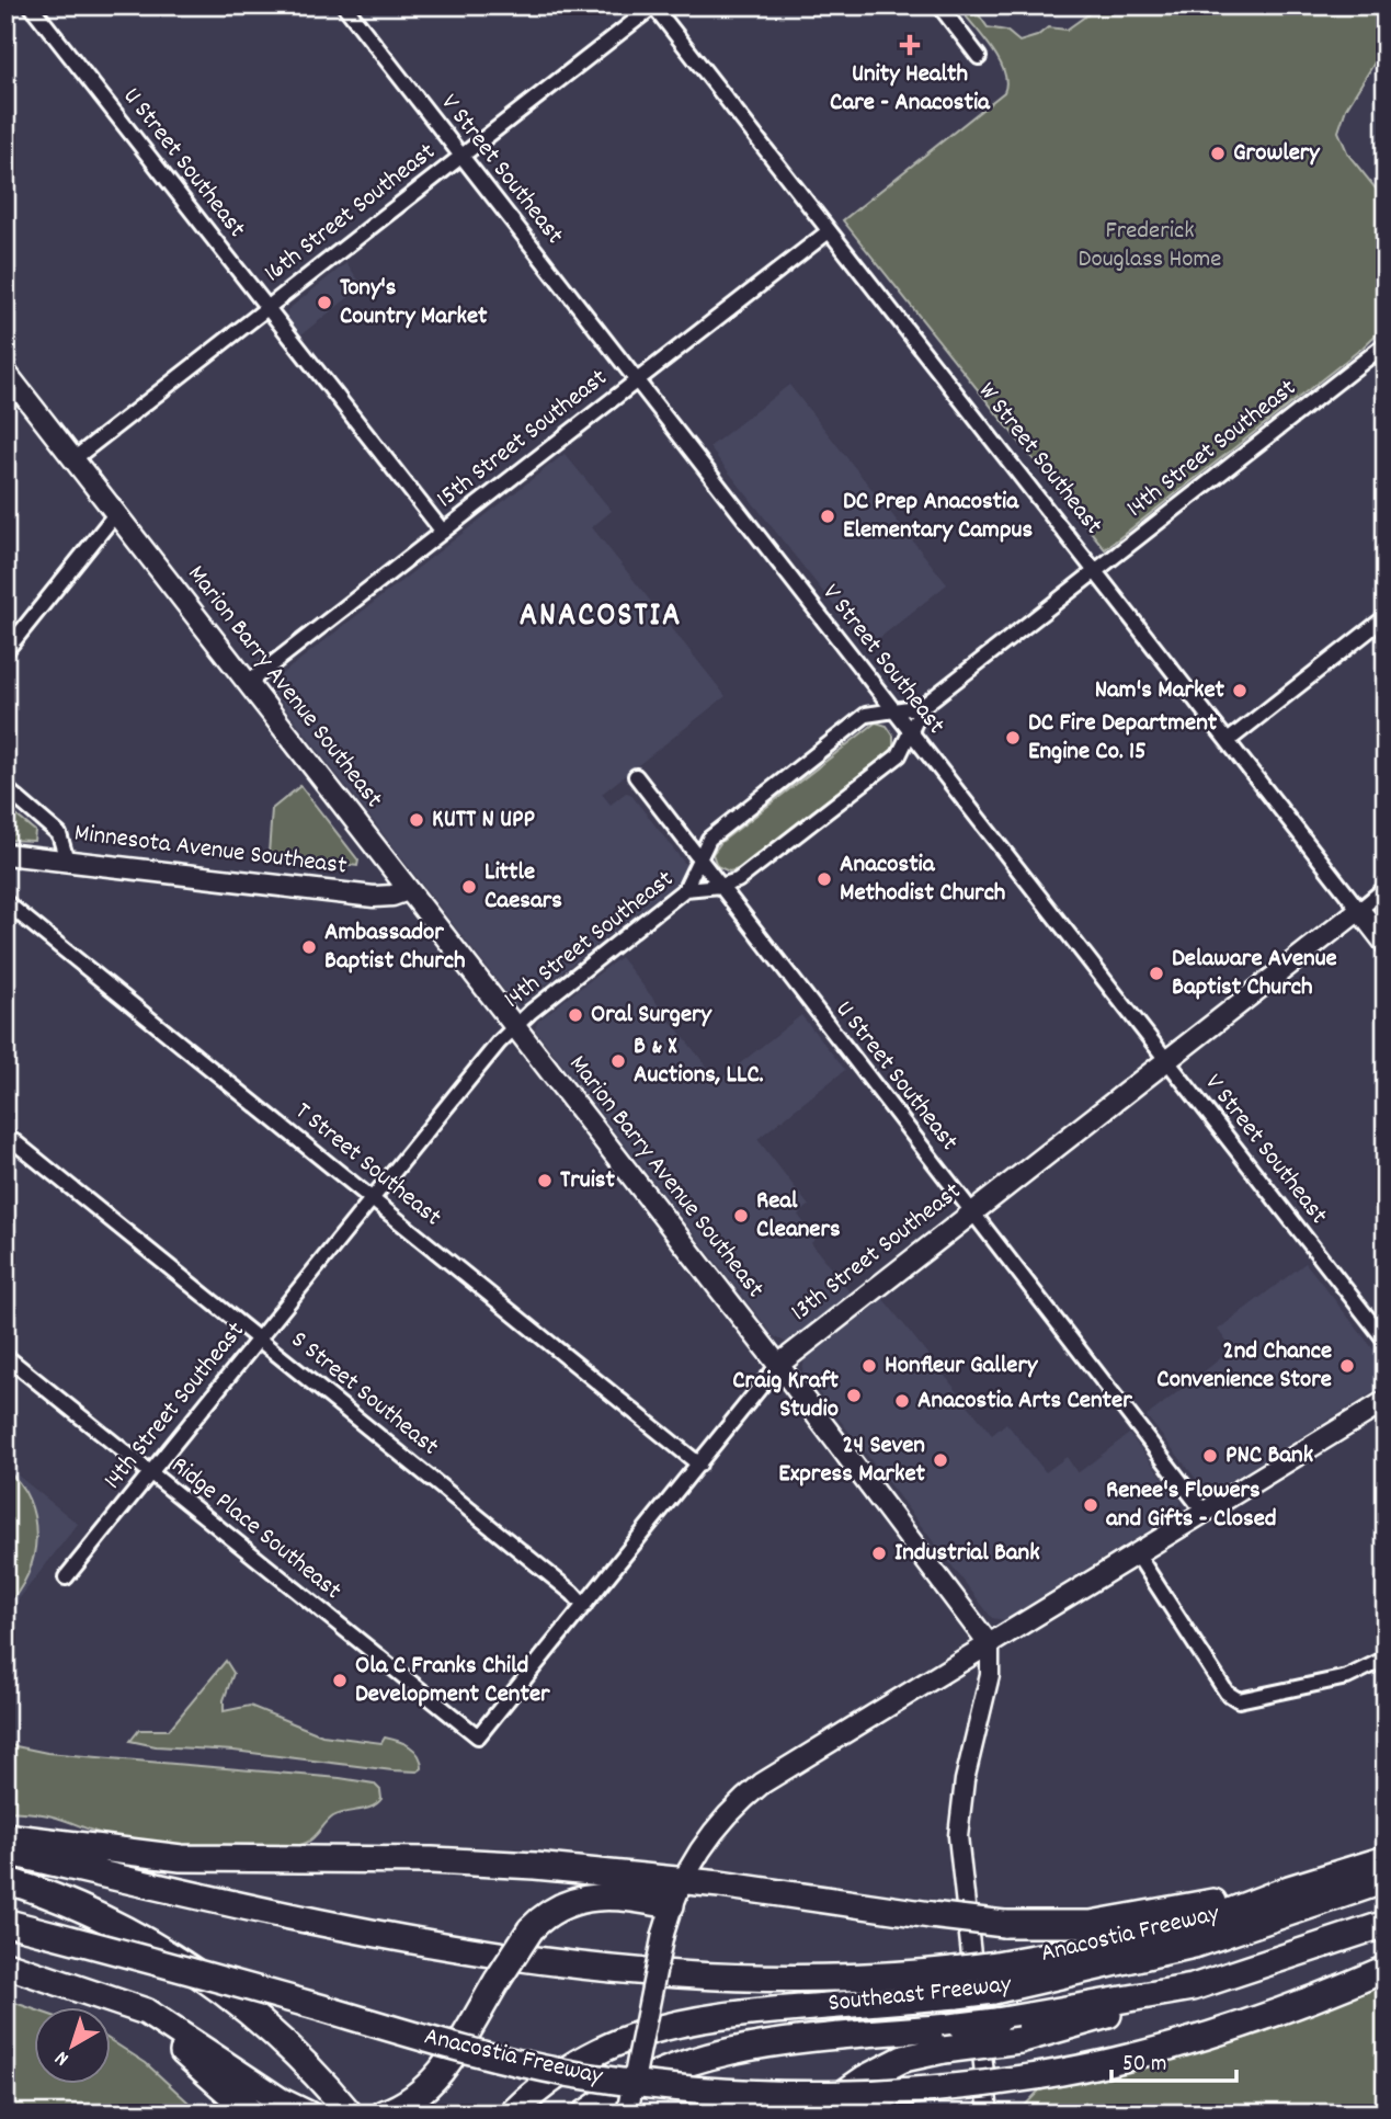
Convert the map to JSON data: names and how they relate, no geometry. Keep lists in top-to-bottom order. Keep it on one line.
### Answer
{"streets":{"highway":["Anacostia Freeway","Southeast Freeway"],"main road":["W Street Southeast","Marion Barry Avenue Southeast","Minnesota Avenue Southeast","13th Street Southeast"],"street":["U Street Southeast","V Street Southeast","16th Street Southeast","15th Street Southeast","14th Street Southeast","T Street Southeast","S Street Southeast","Ridge Place Southeast"]},"crossings":[["U Street Southeast","16th Street Southeast"],["U Street Southeast","15th Street Southeast"],["U Street Southeast","14th Street Southeast"],["U Street Southeast","13th Street Southeast"],["V Street Southeast","16th Street Southeast"],["V Street Southeast","15th Street Southeast"],["V Street Southeast","14th Street Southeast"],["V Street Southeast","13th Street Southeast"],["16th Street Southeast","W Street Southeast"],["16th Street Southeast","Marion Barry Avenue Southeast"],["15th Street Southeast","W Street Southeast"],["15th Street Southeast","Marion Barry Avenue Southeast"],["14th Street Southeast","W Street Southeast"],["14th Street Southeast","Marion Barry Avenue Southeast"],["14th Street Southeast","T Street Southeast"],["14th Street Southeast","S Street Southeast"],["14th Street Southeast","Ridge Place Southeast"],["W Street Southeast","13th Street Southeast"],["Marion Barry Avenue Southeast","Minnesota Avenue Southeast"],["Marion Barry Avenue Southeast","13th Street Southeast"],["T Street Southeast","13th Street Southeast"],["13th Street Southeast","S Street Southeast"],["13th Street Southeast","Ridge Place Southeast"]],"districts":["ANACOSTIA"],"parks":["Frederick Douglass Home"],"places":{"health":["Unity Health Care - Anacostia"],"other":["Growlery","Tony's Country Market","DC Prep Anacostia Elementary Campus","Nam's Market","DC Fire Department Engine Co. 15","KUTT N UPP","Anacostia Methodist Church","Little Caesars","Ambassador Baptist Church","Delaware Avenue Baptist Church","Oral Surgery","B & X Auctions, LLC.","Truist","Real Cleaners","Honfleur Gallery","2nd Chance Convenience Store","Craig Kraft Studio","Anacostia Arts Center","PNC Bank","24 Seven Express Market","Renee's Flowers and Gifts - Closed","Industrial Bank","Ola C Franks Child Development Center"]},"scale_bar":"50 m","north":"bottom left"}
